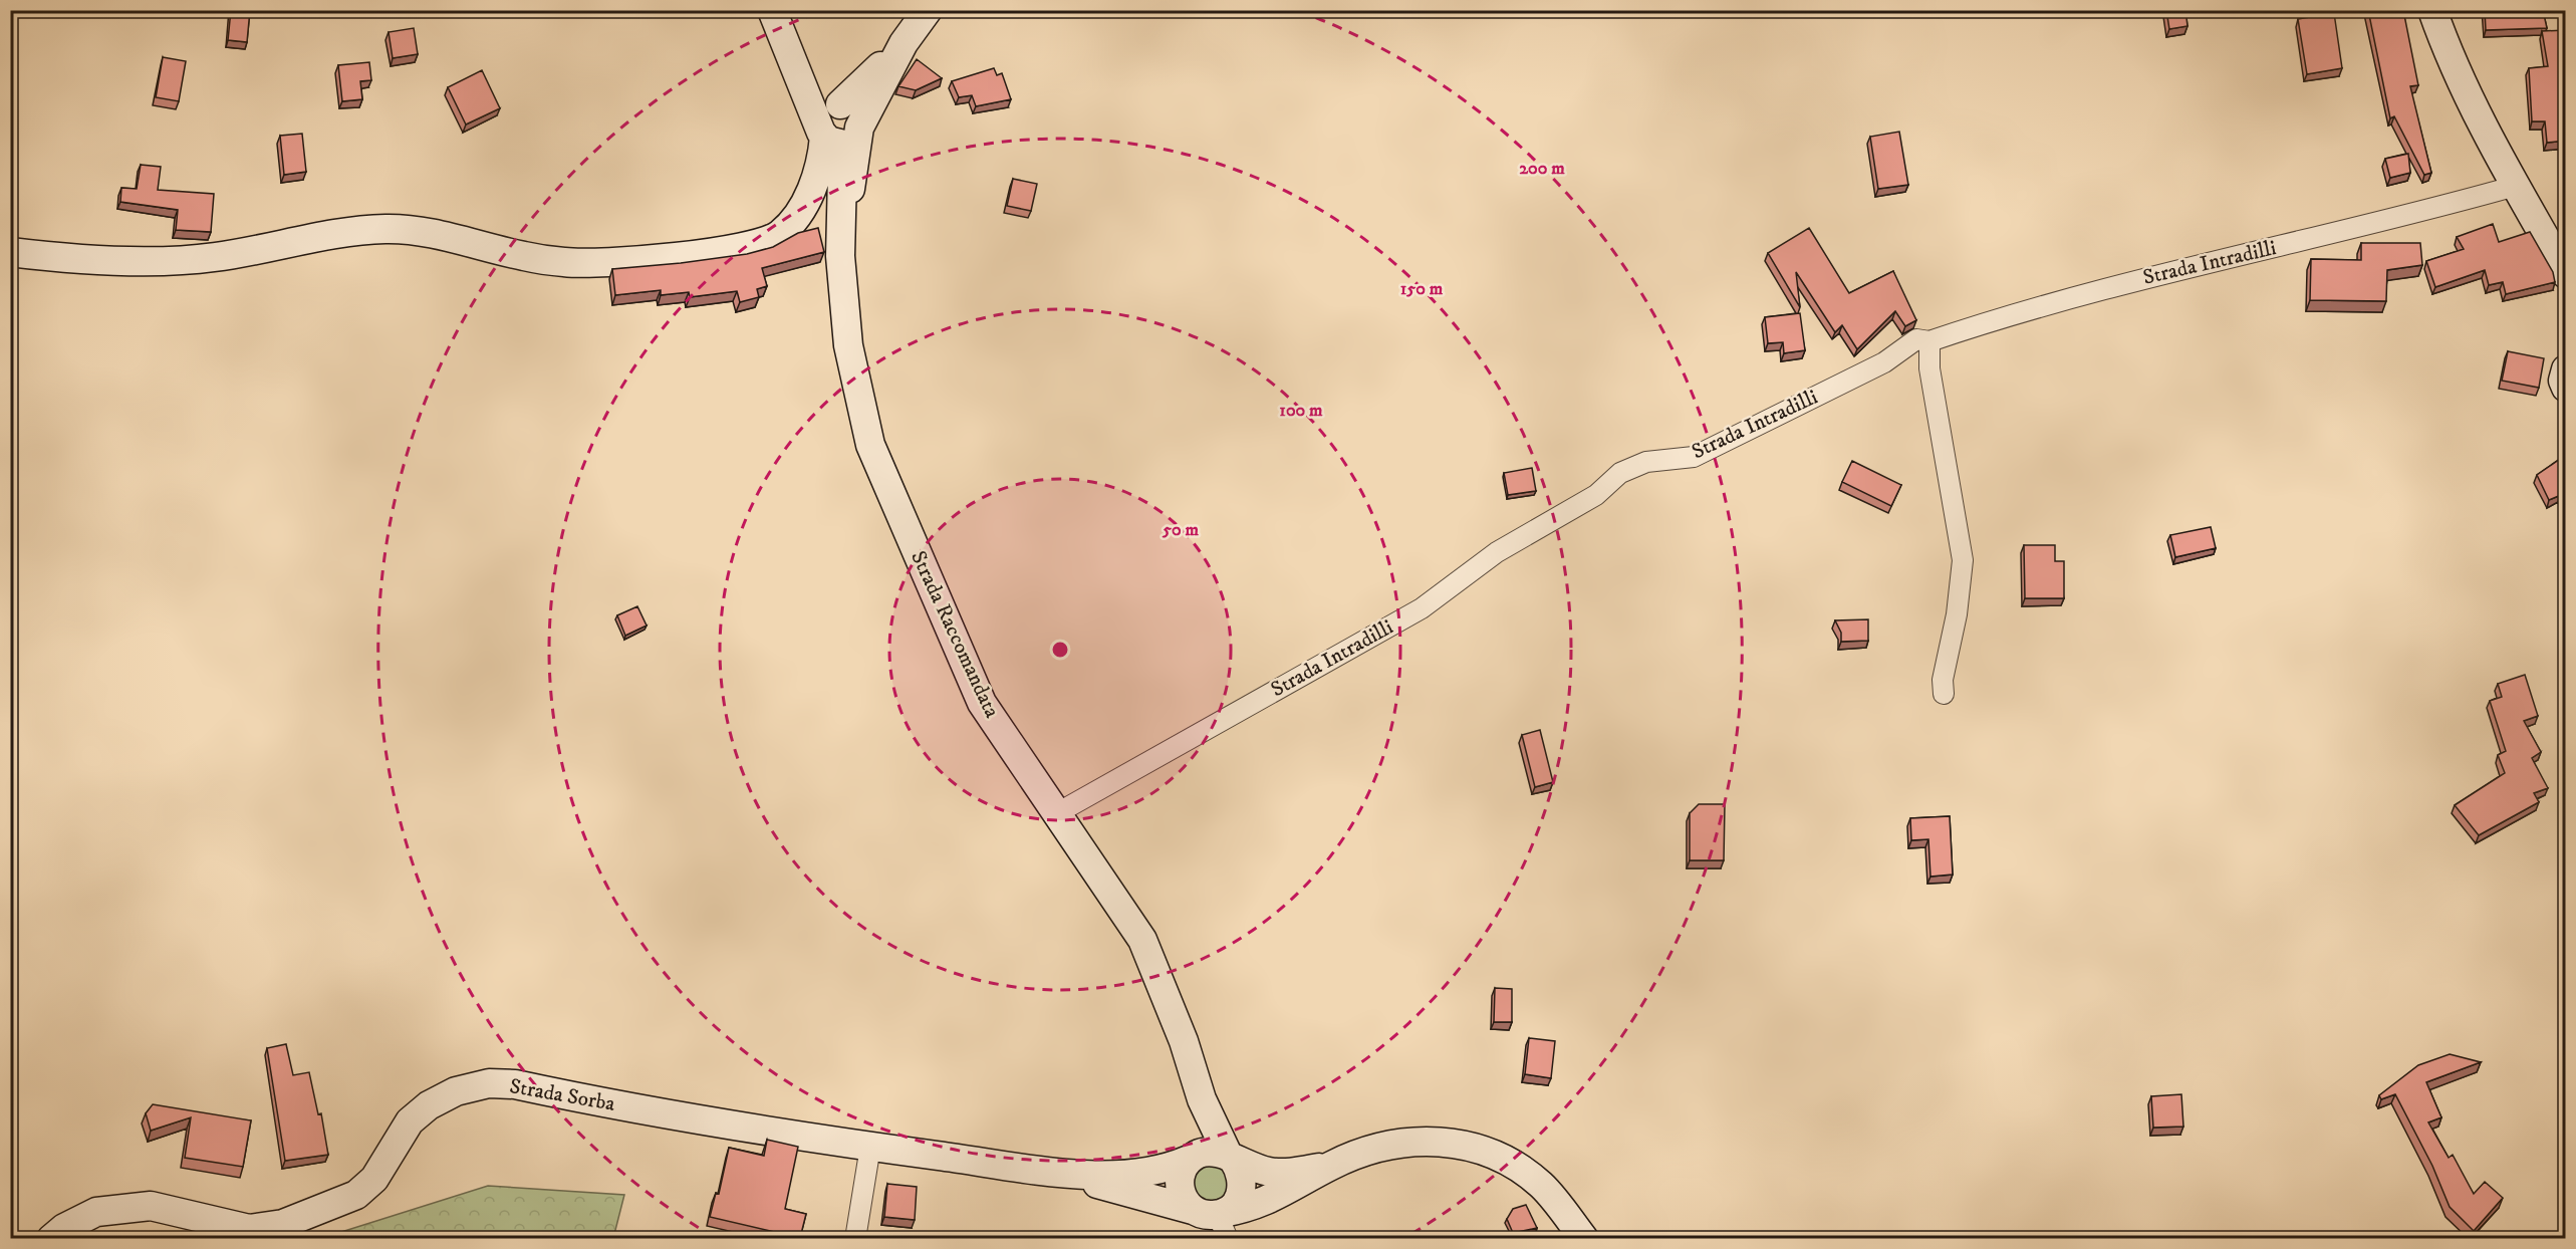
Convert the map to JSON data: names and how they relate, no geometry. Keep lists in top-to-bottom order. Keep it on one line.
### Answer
{"streets":{"street":["Strada Intradilli","Strada Raccomandata","Strada Sorba"]},"crossings":[["Strada Intradilli","Strada Raccomandata"]],"rings":["200 m","150 m","100 m","50 m"]}
